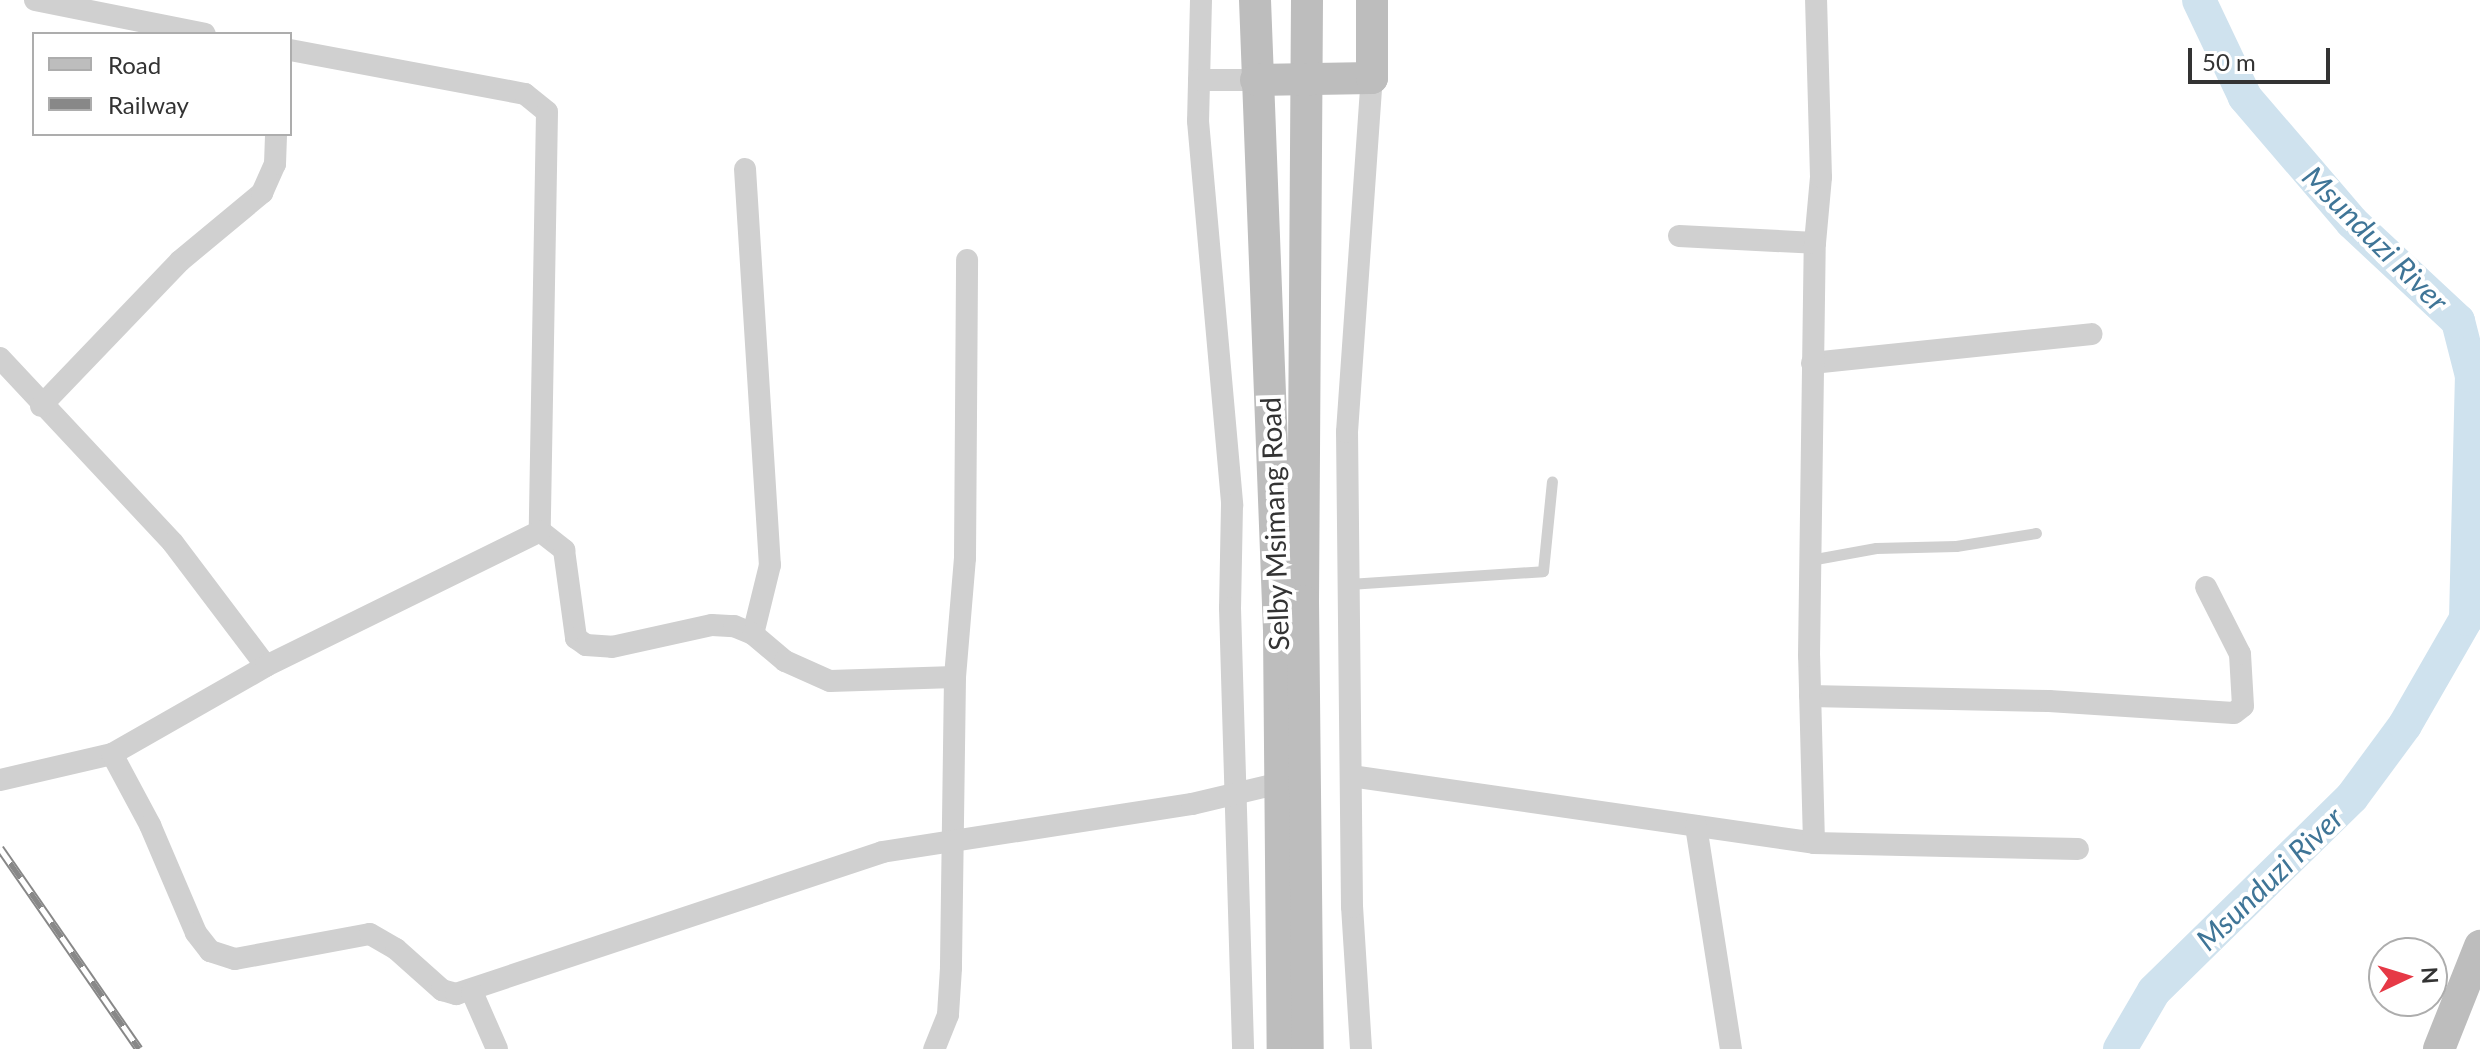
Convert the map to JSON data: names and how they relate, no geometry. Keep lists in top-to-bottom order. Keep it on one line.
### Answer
{"streets":{"main road":["Selby Msimang Road"]},"water":["Msunduzi River"],"legend":["Road","Railway"],"scale_bar":"50 m","north":"right"}
